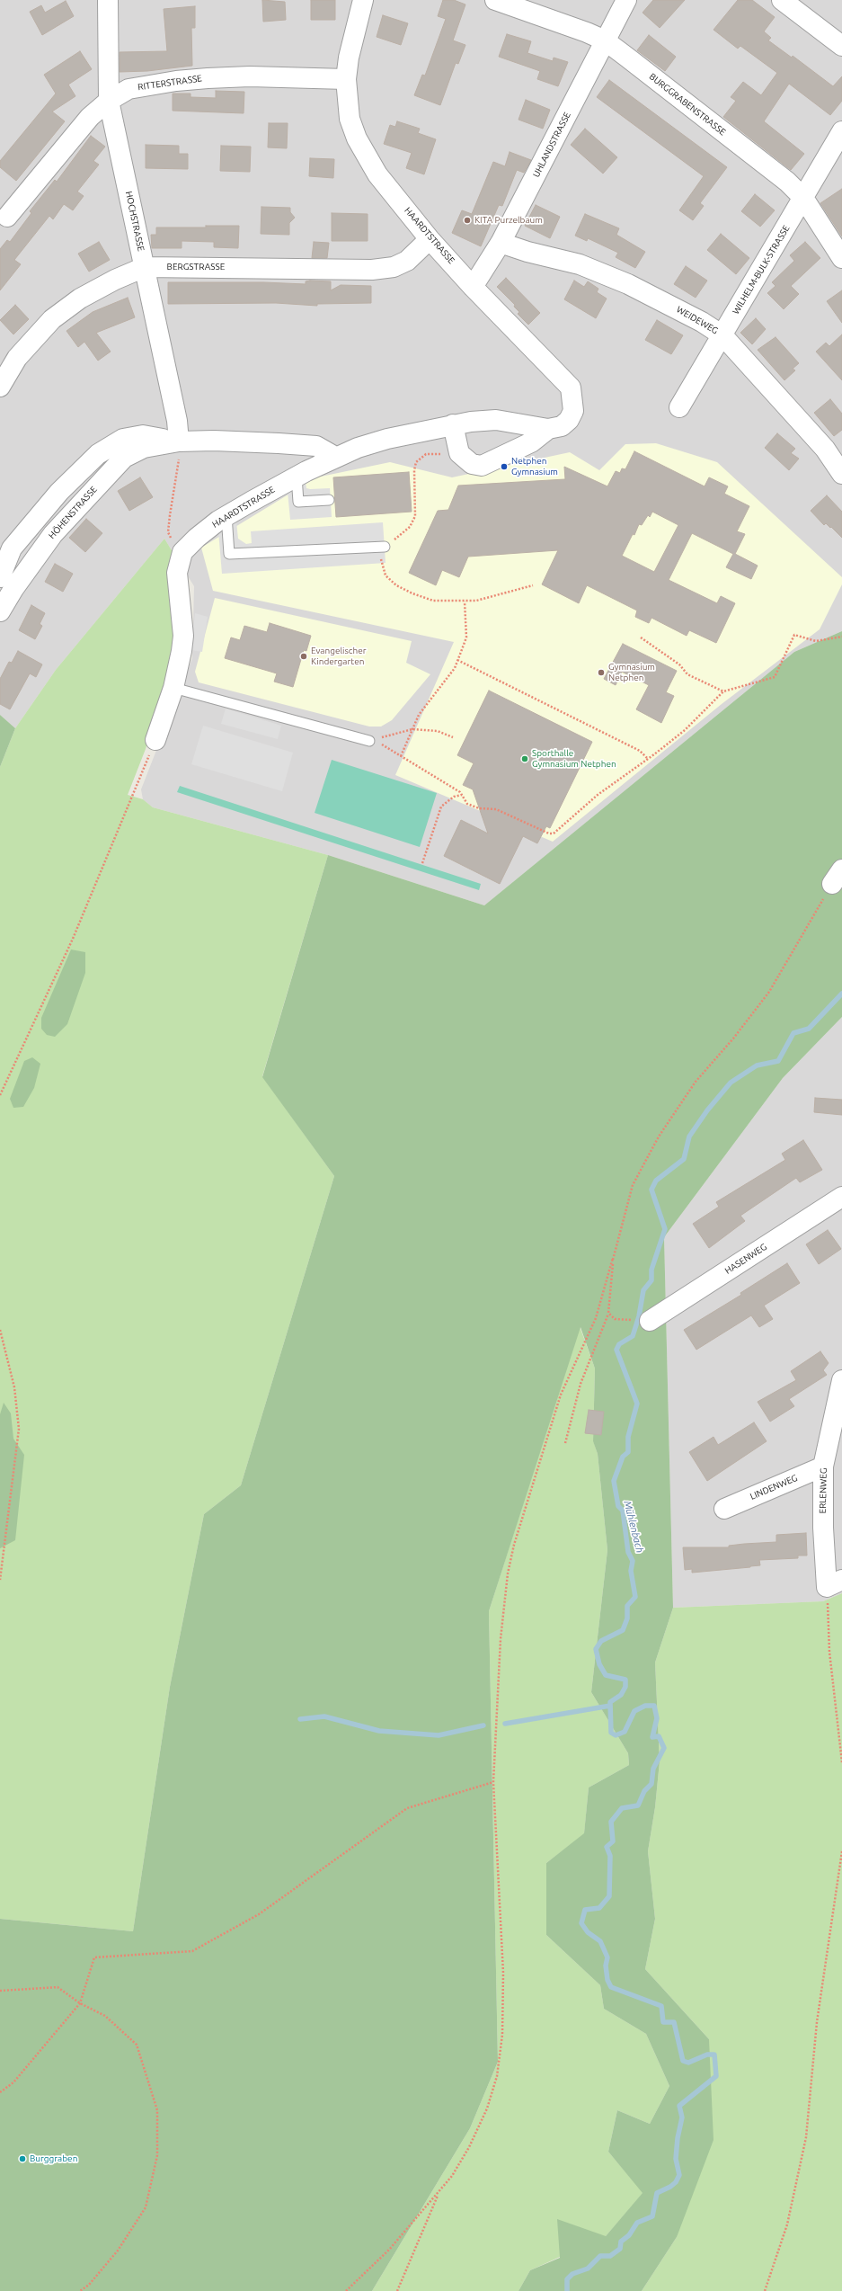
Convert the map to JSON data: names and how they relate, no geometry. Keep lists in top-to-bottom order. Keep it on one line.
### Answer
{"streets":{"street":["RITTERSTRASSE","BURGGRABENSTRASSE","UHLANDSTRASSE","HOCHSTRASSE","HAARDTSTRASSE","BERGSTRASSE","WILHELM-BULK-STRASSE","WEIDEWEG","HÖHENSTRASSE","HASENWEG","LINDENWEG","ERLENWEG"]},"crossings":[["RITTERSTRASSE","HOCHSTRASSE"],["RITTERSTRASSE","HAARDTSTRASSE"],["BURGGRABENSTRASSE","UHLANDSTRASSE"],["BURGGRABENSTRASSE","WILHELM-BULK-STRASSE"],["UHLANDSTRASSE","HAARDTSTRASSE"],["UHLANDSTRASSE","WEIDEWEG"],["HOCHSTRASSE","BERGSTRASSE"],["HOCHSTRASSE","HÖHENSTRASSE"],["HAARDTSTRASSE","BERGSTRASSE"],["HAARDTSTRASSE","HÖHENSTRASSE"],["WILHELM-BULK-STRASSE","WEIDEWEG"],["LINDENWEG","ERLENWEG"]],"water":["Mühlenbach"],"places":["KITA Purzelbaum","Netphen Gymnasium","Evangelischer Kindergarten","Gymnasium Netphen","Sporthalle Gymnasium Netphen","Burggraben"]}
